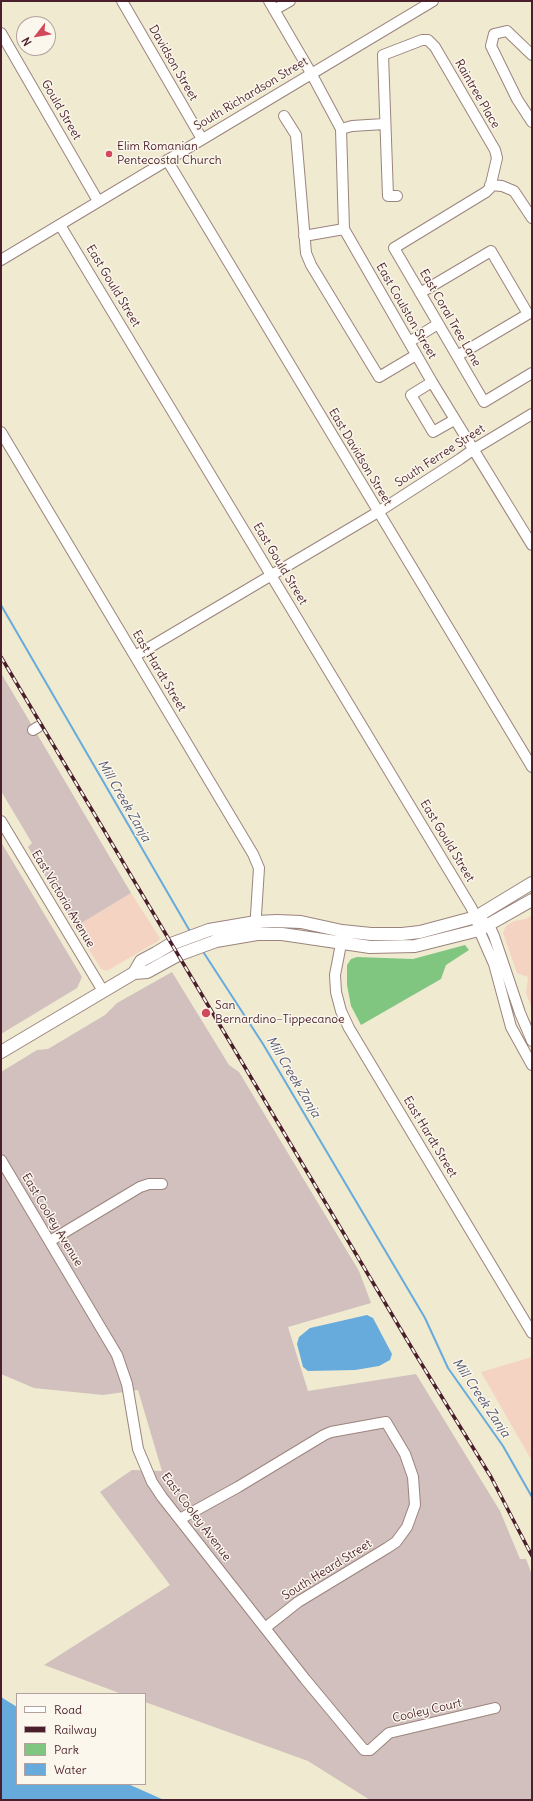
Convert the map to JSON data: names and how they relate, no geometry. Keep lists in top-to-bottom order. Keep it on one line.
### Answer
{"streets":{"street":["Davidson Street","South Richardson Street","Raintree Place","Gould Street","East Gould Street","East Coulston Street","East Coral Tree Lane","South Ferree Street","East Davidson Street","East Hardt Street","East Victoria Avenue","East Cooley Avenue","South Heard Street","Cooley Court"]},"crossings":[["Davidson Street","South Richardson Street"],["South Richardson Street","Gould Street"],["South Richardson Street","East Gould Street"],["South Richardson Street","East Coulston Street"],["South Richardson Street","East Davidson Street"],["Raintree Place","East Coral Tree Lane"],["East Gould Street","South Ferree Street"],["East Coulston Street","South Ferree Street"],["South Ferree Street","East Davidson Street"],["South Ferree Street","East Hardt Street"],["East Cooley Avenue","South Heard Street"],["East Cooley Avenue","Cooley Court"]],"water":["Mill Creek Zanja"],"places":["Elim Romanian Pentecostal Church","San Bernardino–Tippecanoe"],"legend":["Road","Railway","Park","Water"],"north":"bottom left"}
